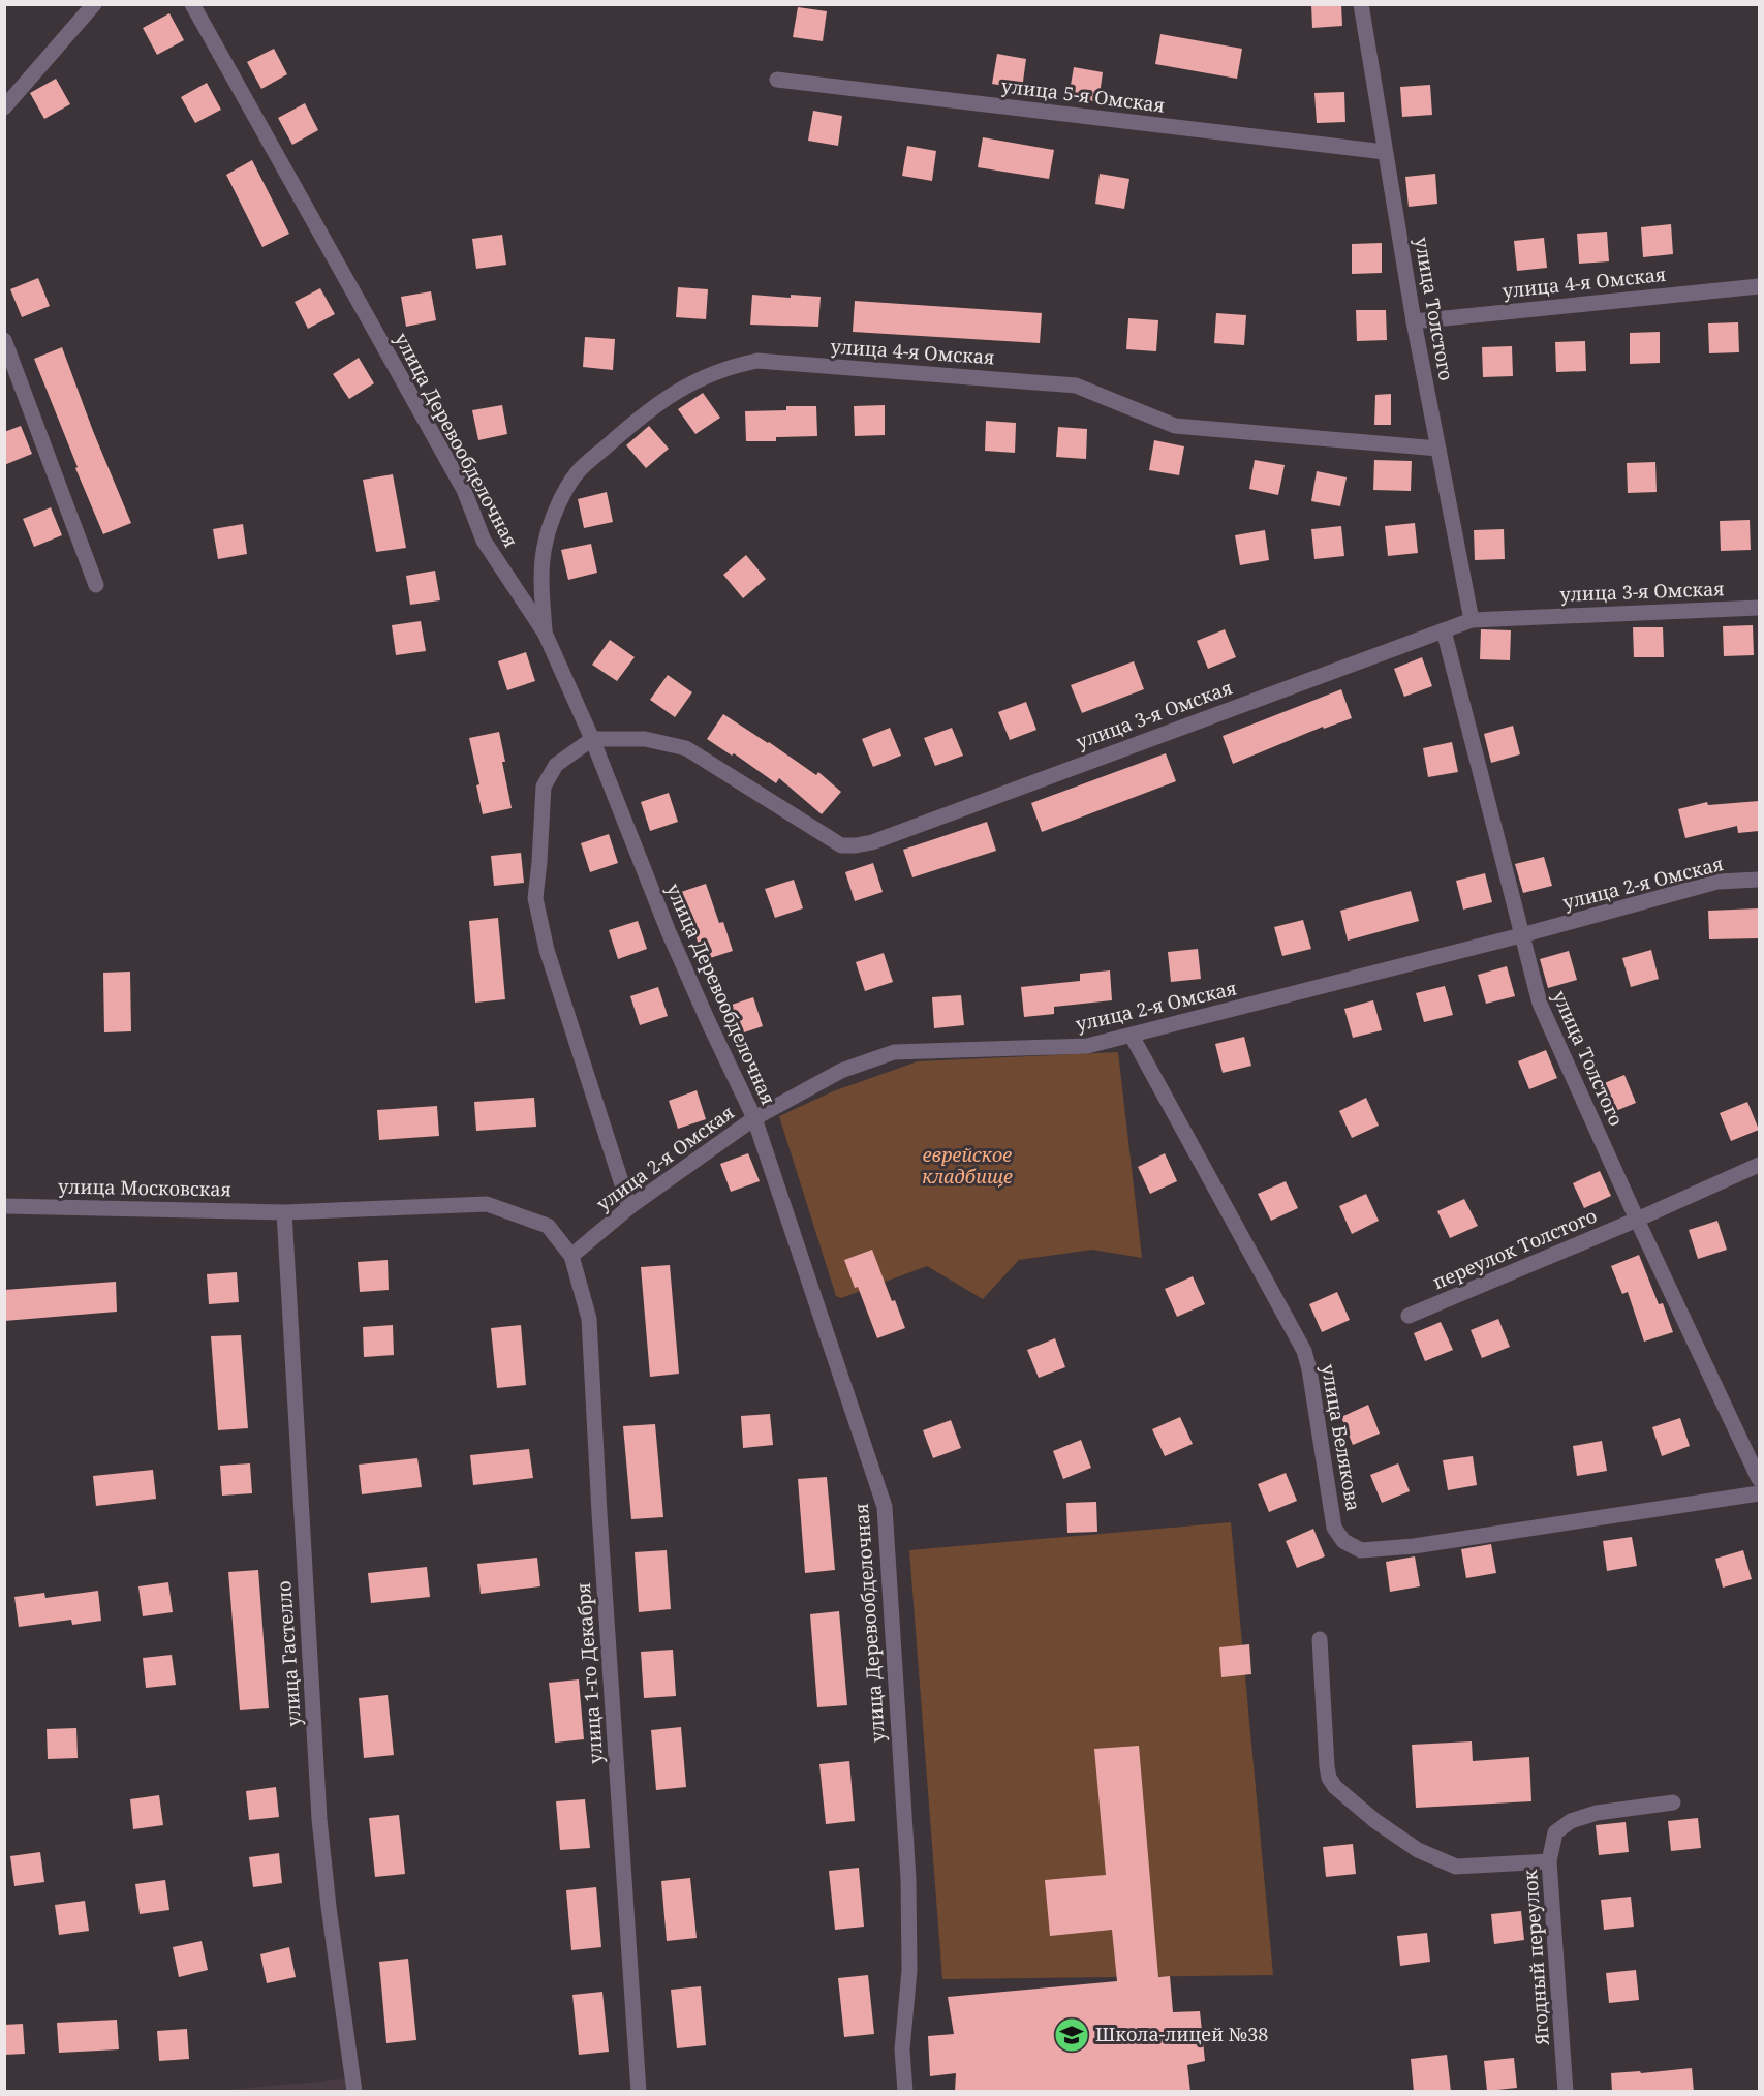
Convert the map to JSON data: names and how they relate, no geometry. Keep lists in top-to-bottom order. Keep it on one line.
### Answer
{"streets":{"street":["улица 5-я Омская","улица 4-я Омская","улица Толстого","улица Деревообделочная","улица 3-я Омская","улица 2-я Омская","улица Московская","переулок Толстого","улица Белякова","улица Гастелло","улица 1-го Декабря","Ягодный переулок"]},"crossings":[["улица 5-я Омская","улица Толстого"],["улица 4-я Омская","улица Толстого"],["улица 4-я Омская","улица Деревообделочная"],["улица Толстого","улица 3-я Омская"],["улица Толстого","улица 2-я Омская"],["улица Толстого","переулок Толстого"],["улица Деревообделочная","улица 3-я Омская"],["улица Деревообделочная","улица 2-я Омская"],["улица 2-я Омская","улица Московская"],["улица 2-я Омская","улица Белякова"],["улица 2-я Омская","улица 1-го Декабря"],["улица Московская","улица Гастелло"],["улица Московская","улица 1-го Декабря"]],"parks":["еврейское кладбище"],"places":{"school or university":["Школа-лицей №38"]}}
